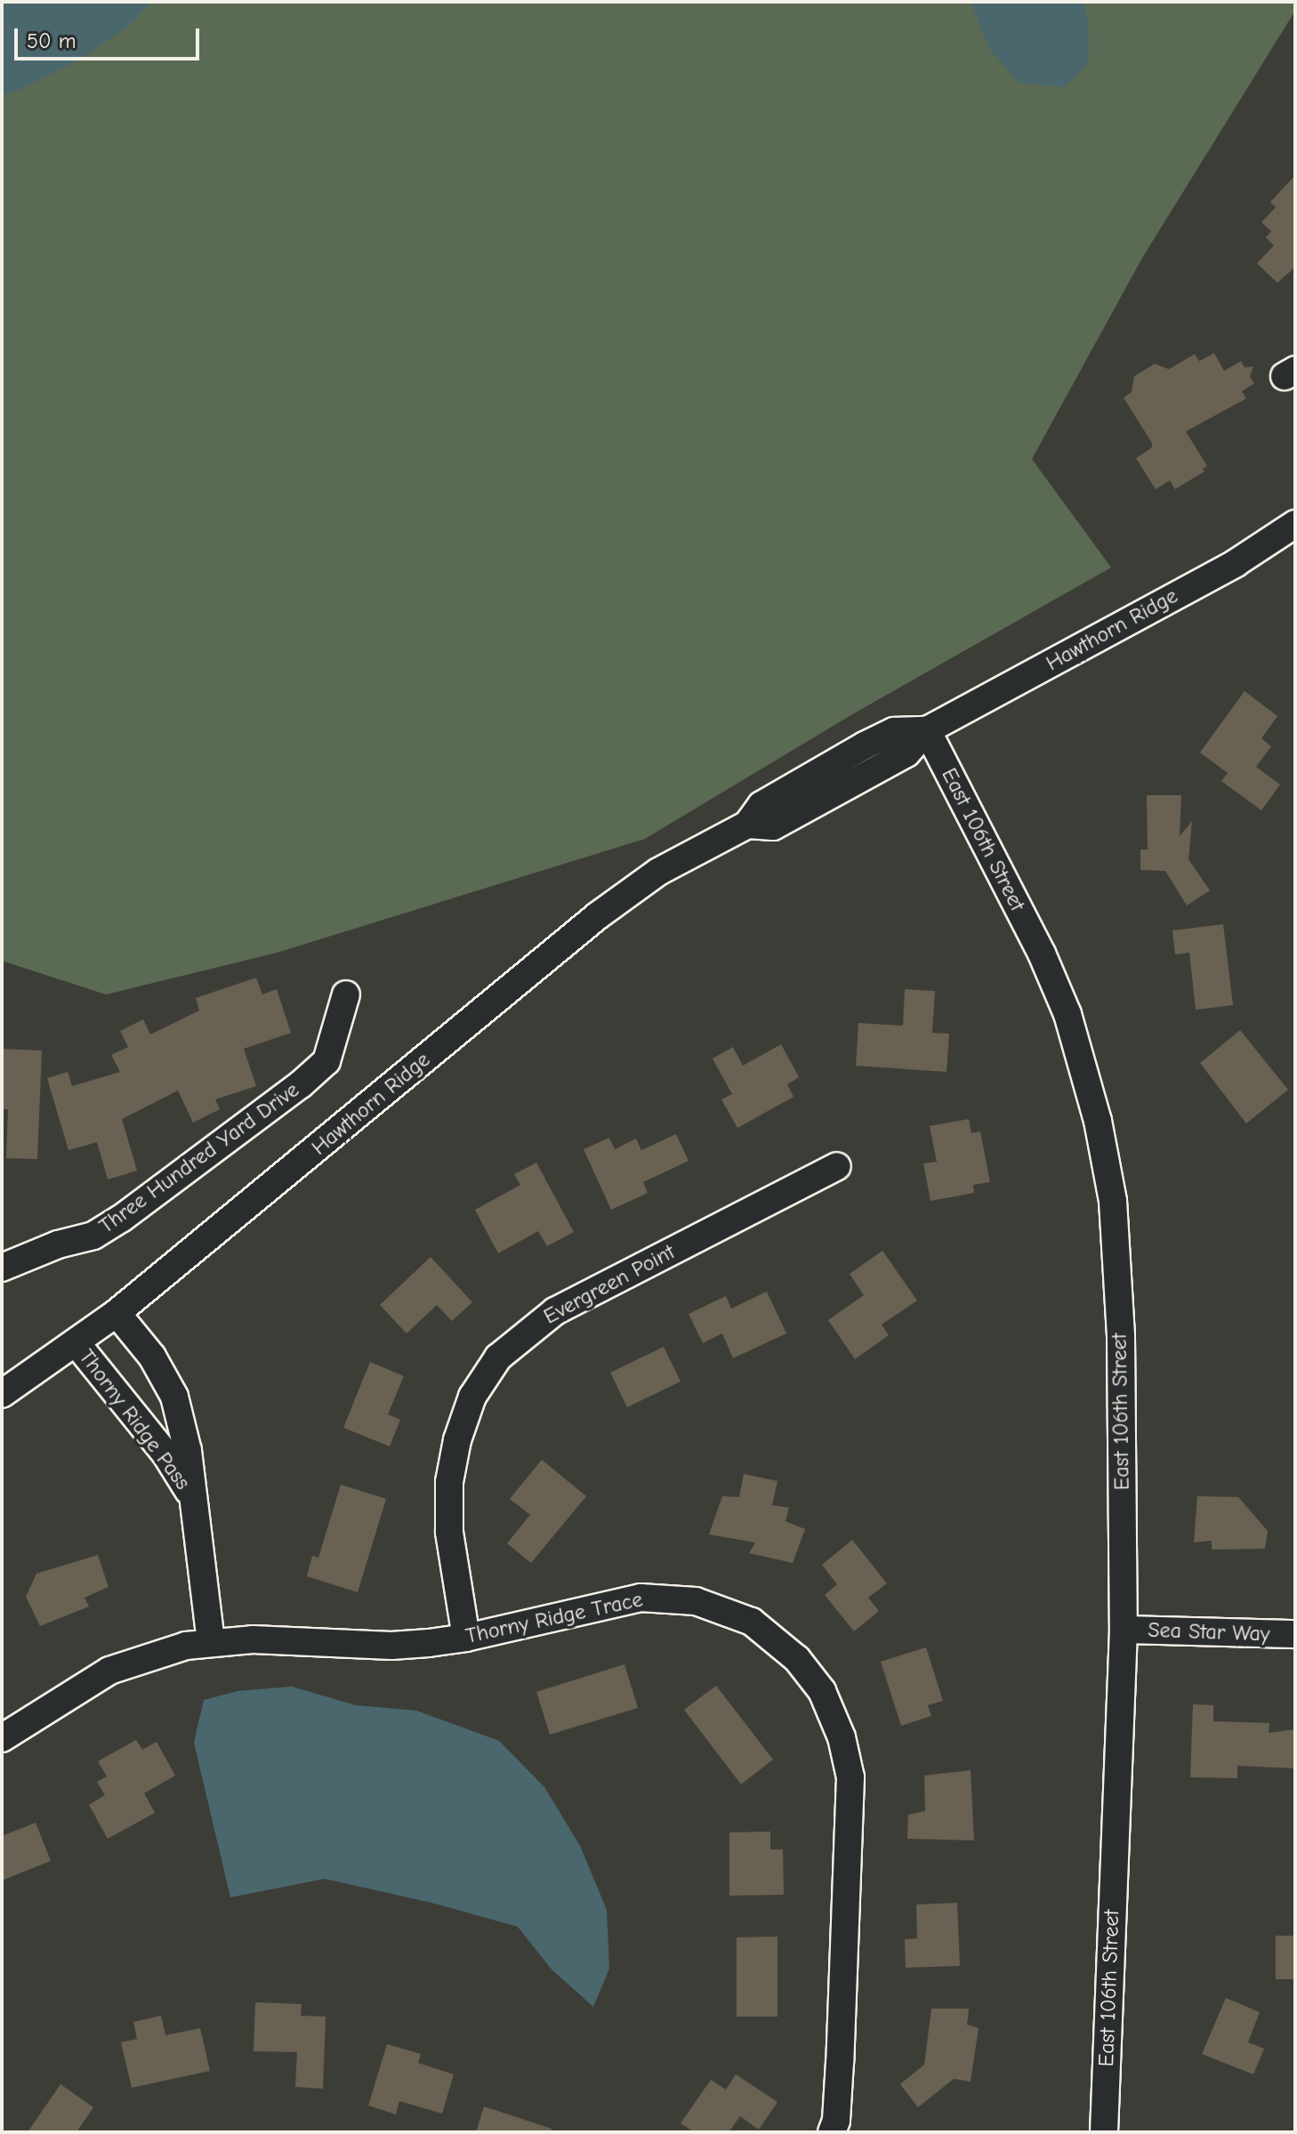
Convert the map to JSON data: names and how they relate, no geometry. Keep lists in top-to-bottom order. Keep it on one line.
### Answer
{"streets":{"street":["Hawthorn Ridge","East 106th Street","Three Hundred Yard Drive","Evergreen Point","Thorny Ridge Pass","Thorny Ridge Trace","Sea Star Way"]},"crossings":[["Hawthorn Ridge","East 106th Street"],["Hawthorn Ridge","Thorny Ridge Pass"],["East 106th Street","Sea Star Way"],["Evergreen Point","Thorny Ridge Trace"],["Thorny Ridge Pass","Thorny Ridge Trace"]],"scale_bar":"50 m"}
